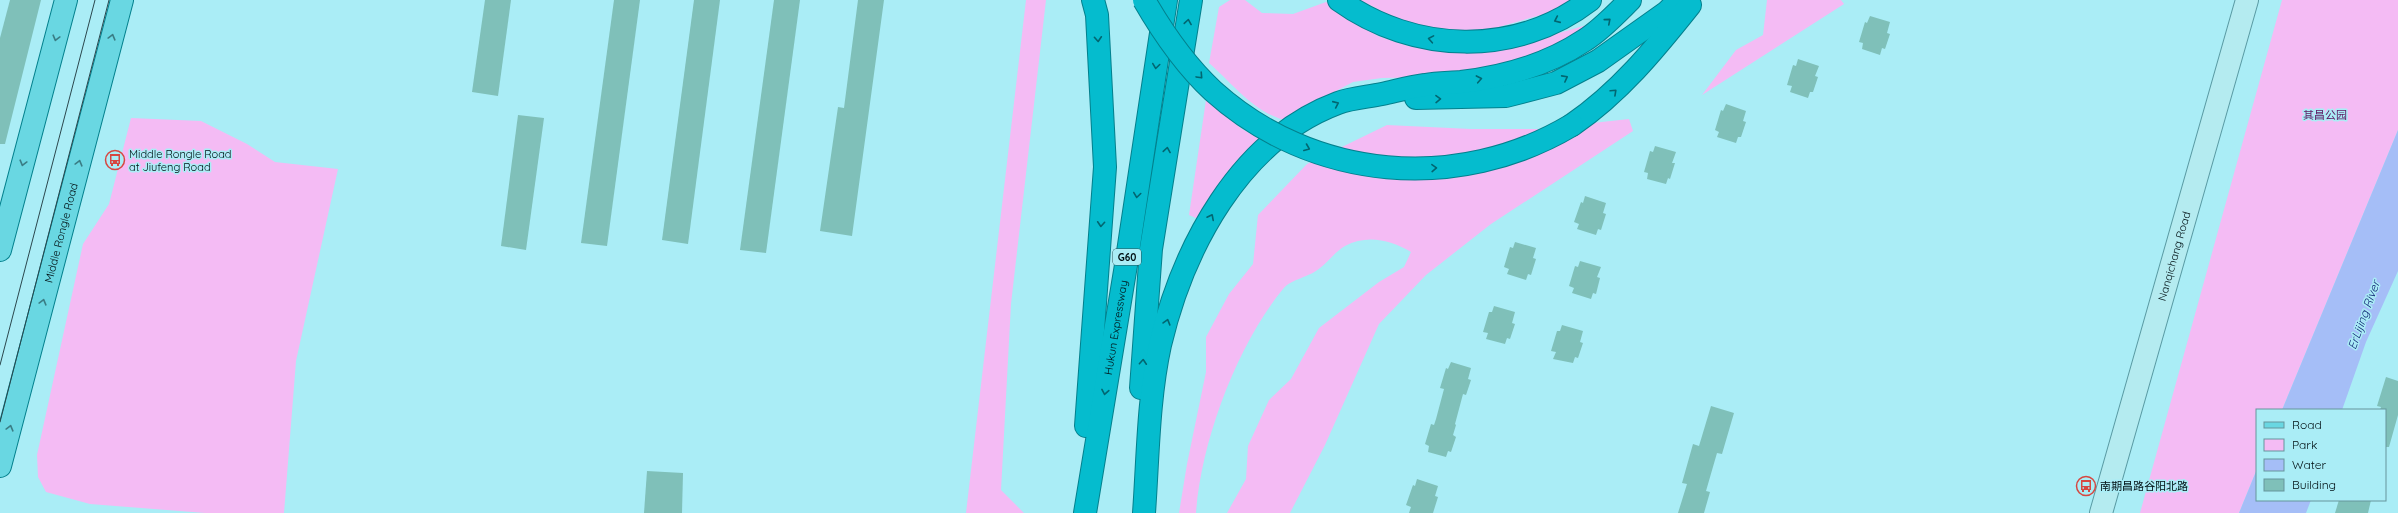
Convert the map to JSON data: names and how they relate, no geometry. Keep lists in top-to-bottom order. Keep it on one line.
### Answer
{"streets":{"highway":["G60","Hukun Expressway"],"main road":["Middle Rongle Road","Nanqichang Road"]},"water":["ErLijing River"],"parks":["其昌公园"],"places":{"bus stop":["Middle Rongle Road at Jiufeng Road","南期昌路谷阳北路"]},"legend":["Road","Park","Water","Building"]}
